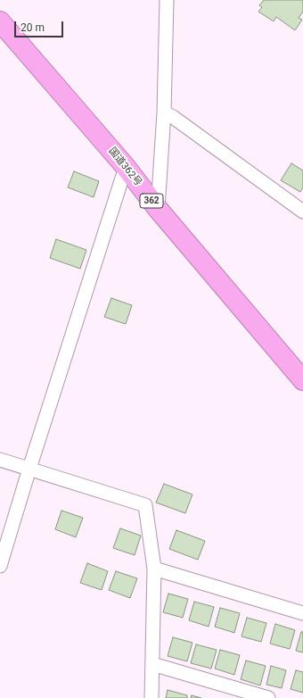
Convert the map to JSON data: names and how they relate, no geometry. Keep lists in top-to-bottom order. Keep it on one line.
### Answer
{"streets":{"highway":["国道362号","362"]},"scale_bar":"20 m"}
